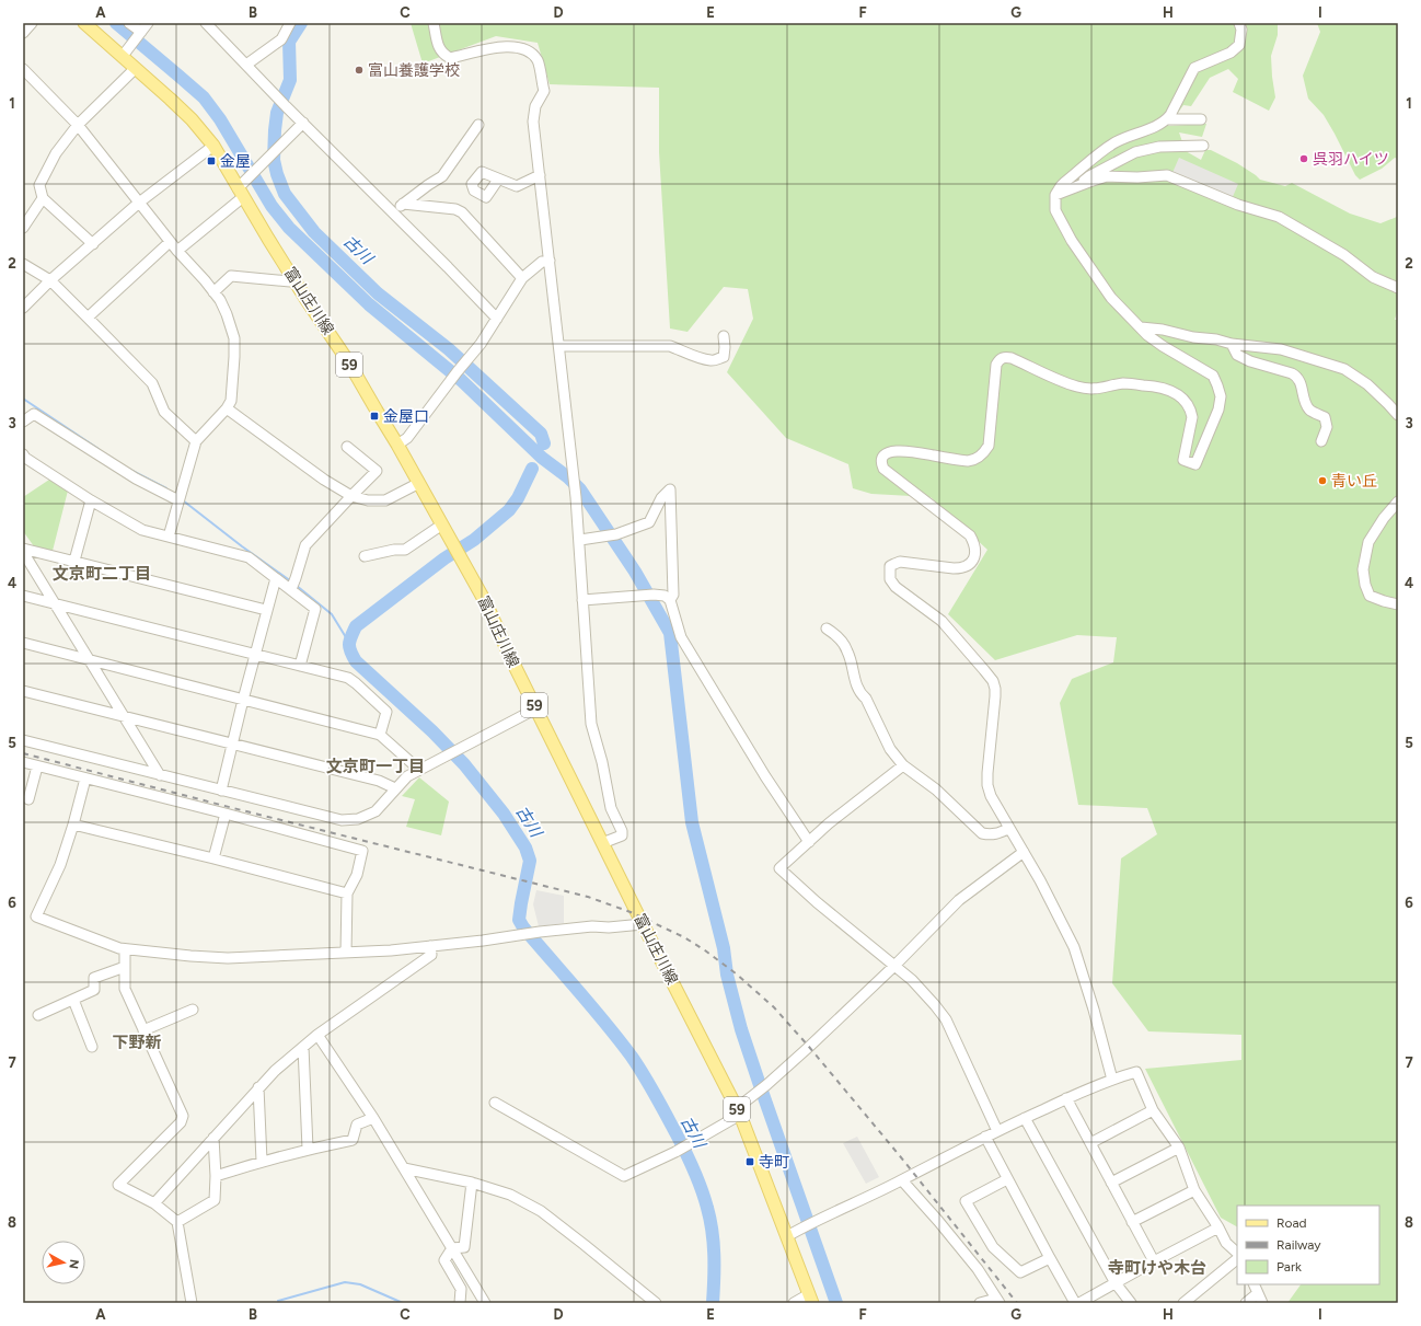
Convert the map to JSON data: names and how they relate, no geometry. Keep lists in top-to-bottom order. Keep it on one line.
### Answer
{"streets":{"main road":["富山庄川線","59"]},"districts":["文京町二丁目","文京町一丁目","下野新","寺町けや木台"],"water":["古川"],"places":{"other":["富山養護学校","呉羽ハイツ","青い丘"],"transit":["金屋","金屋口","寺町"]},"legend":["Road","Railway","Park"],"north":"right","grid":{"columns":["A","B","C","D","E","F","G","H","I"],"rows":["1","2","3","4","5","6","7","8"]}}
